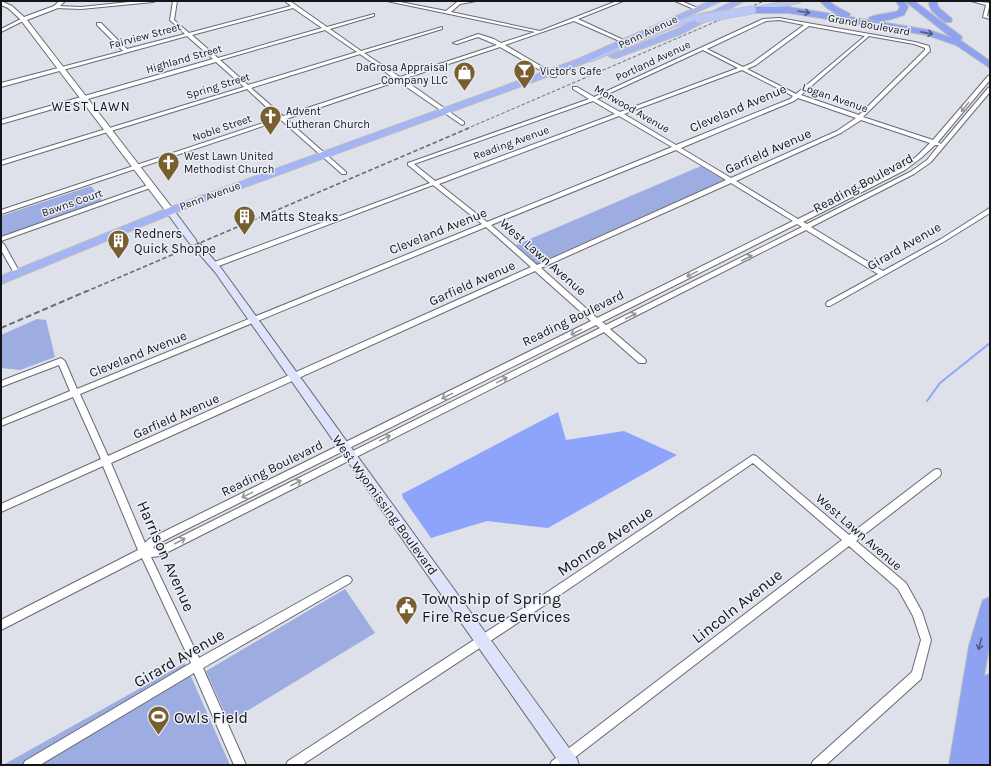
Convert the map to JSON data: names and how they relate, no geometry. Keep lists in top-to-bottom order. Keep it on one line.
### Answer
{"streets":{"highway":["Penn Avenue"],"main road":["West Wyomissing Boulevard"],"street":["Grand Boulevard","Fairview Street","Highland Street","Portland Avenue","Spring Street","Logan Avenue","Cleveland Avenue","Morwood Avenue","Noble Street","Reading Avenue","Garfield Avenue","Reading Boulevard","Bawns Court","Girard Avenue","West Lawn Avenue","Monroe Avenue","Harrison Avenue","Lincoln Avenue"]},"crossings":[["Grand Boulevard","Portland Avenue"],["Grand Boulevard","Cleveland Avenue"],["Grand Boulevard","Reading Avenue"],["Grand Boulevard","Garfield Avenue"],["Penn Avenue","West Wyomissing Boulevard"],["Portland Avenue","Logan Avenue"],["Portland Avenue","Morwood Avenue"],["Portland Avenue","Reading Avenue"],["Portland Avenue","West Lawn Avenue"],["Logan Avenue","Cleveland Avenue"],["Logan Avenue","Reading Avenue"],["Logan Avenue","Garfield Avenue"],["Logan Avenue","Reading Boulevard"],["Cleveland Avenue","Morwood Avenue"],["Cleveland Avenue","West Lawn Avenue"],["Cleveland Avenue","West Wyomissing Boulevard"],["Cleveland Avenue","Harrison Avenue"],["Morwood Avenue","Reading Avenue"],["Morwood Avenue","Garfield Avenue"],["Morwood Avenue","Reading Boulevard"],["Morwood Avenue","Girard Avenue"],["Reading Avenue","West Lawn Avenue"],["Reading Avenue","West Wyomissing Boulevard"],["Garfield Avenue","West Lawn Avenue"],["Garfield Avenue","West Wyomissing Boulevard"],["Garfield Avenue","Harrison Avenue"],["Reading Boulevard","West Lawn Avenue"],["Reading Boulevard","West Wyomissing Boulevard"],["Reading Boulevard","Harrison Avenue"],["Girard Avenue","Harrison Avenue"],["West Lawn Avenue","Monroe Avenue"],["West Lawn Avenue","Lincoln Avenue"],["West Wyomissing Boulevard","Monroe Avenue"],["West Wyomissing Boulevard","Lincoln Avenue"]],"districts":["WEST LAWN"],"places":{"bar":["Victor's Cafe"],"shop":["DaGrosa Appraisal Company LLC"],"church":["Advent Lutheran Church","West Lawn United Methodist Church"],"building":["Matts Steaks","Redners Quick Shoppe"],"public building":["Township of Spring Fire Rescue Services"],"sports":["Owls Field"]}}
